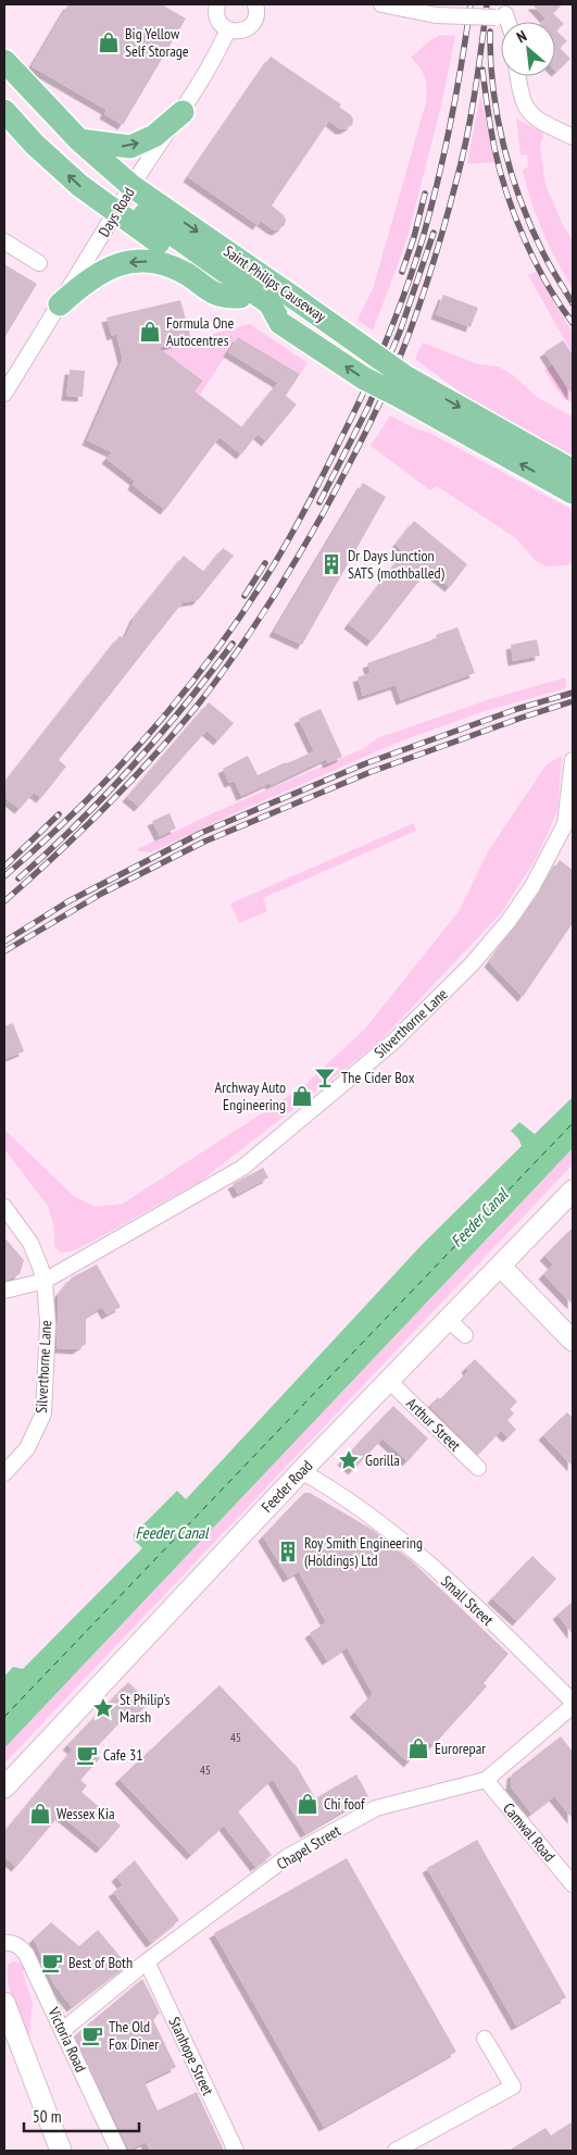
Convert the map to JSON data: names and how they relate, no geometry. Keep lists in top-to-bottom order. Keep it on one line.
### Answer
{"streets":{"main road":["Saint Philips Causeway"],"street":["Days Road","Silverthorne Lane","Arthur Street","Feeder Road","Small Street","Camwal Road","Chapel Street","Victoria Road","Stanhope Street"]},"crossings":[["Days Road","Saint Philips Causeway"],["Arthur Street","Feeder Road"],["Feeder Road","Small Street"],["Small Street","Chapel Street"],["Camwal Road","Chapel Street"],["Chapel Street","Victoria Road"],["Chapel Street","Stanhope Street"]],"water":["Feeder Canal"],"places":{"shop":["Big Yellow Self Storage","Formula One Autocentres","Archway Auto Engineering","Eurorepar","Chi foof","Wessex Kia"],"building":["Dr Days Junction SATS (mothballed)","Roy Smith Engineering (Holdings) Ltd"],"bar":["The Cider Box"],"place":["Gorilla","St Philip's Marsh"],"cafe":["Cafe 31","Best of Both","The Old Fox Diner"]},"house_numbers":["45","45"],"scale_bar":"50 m","north":"top left"}
